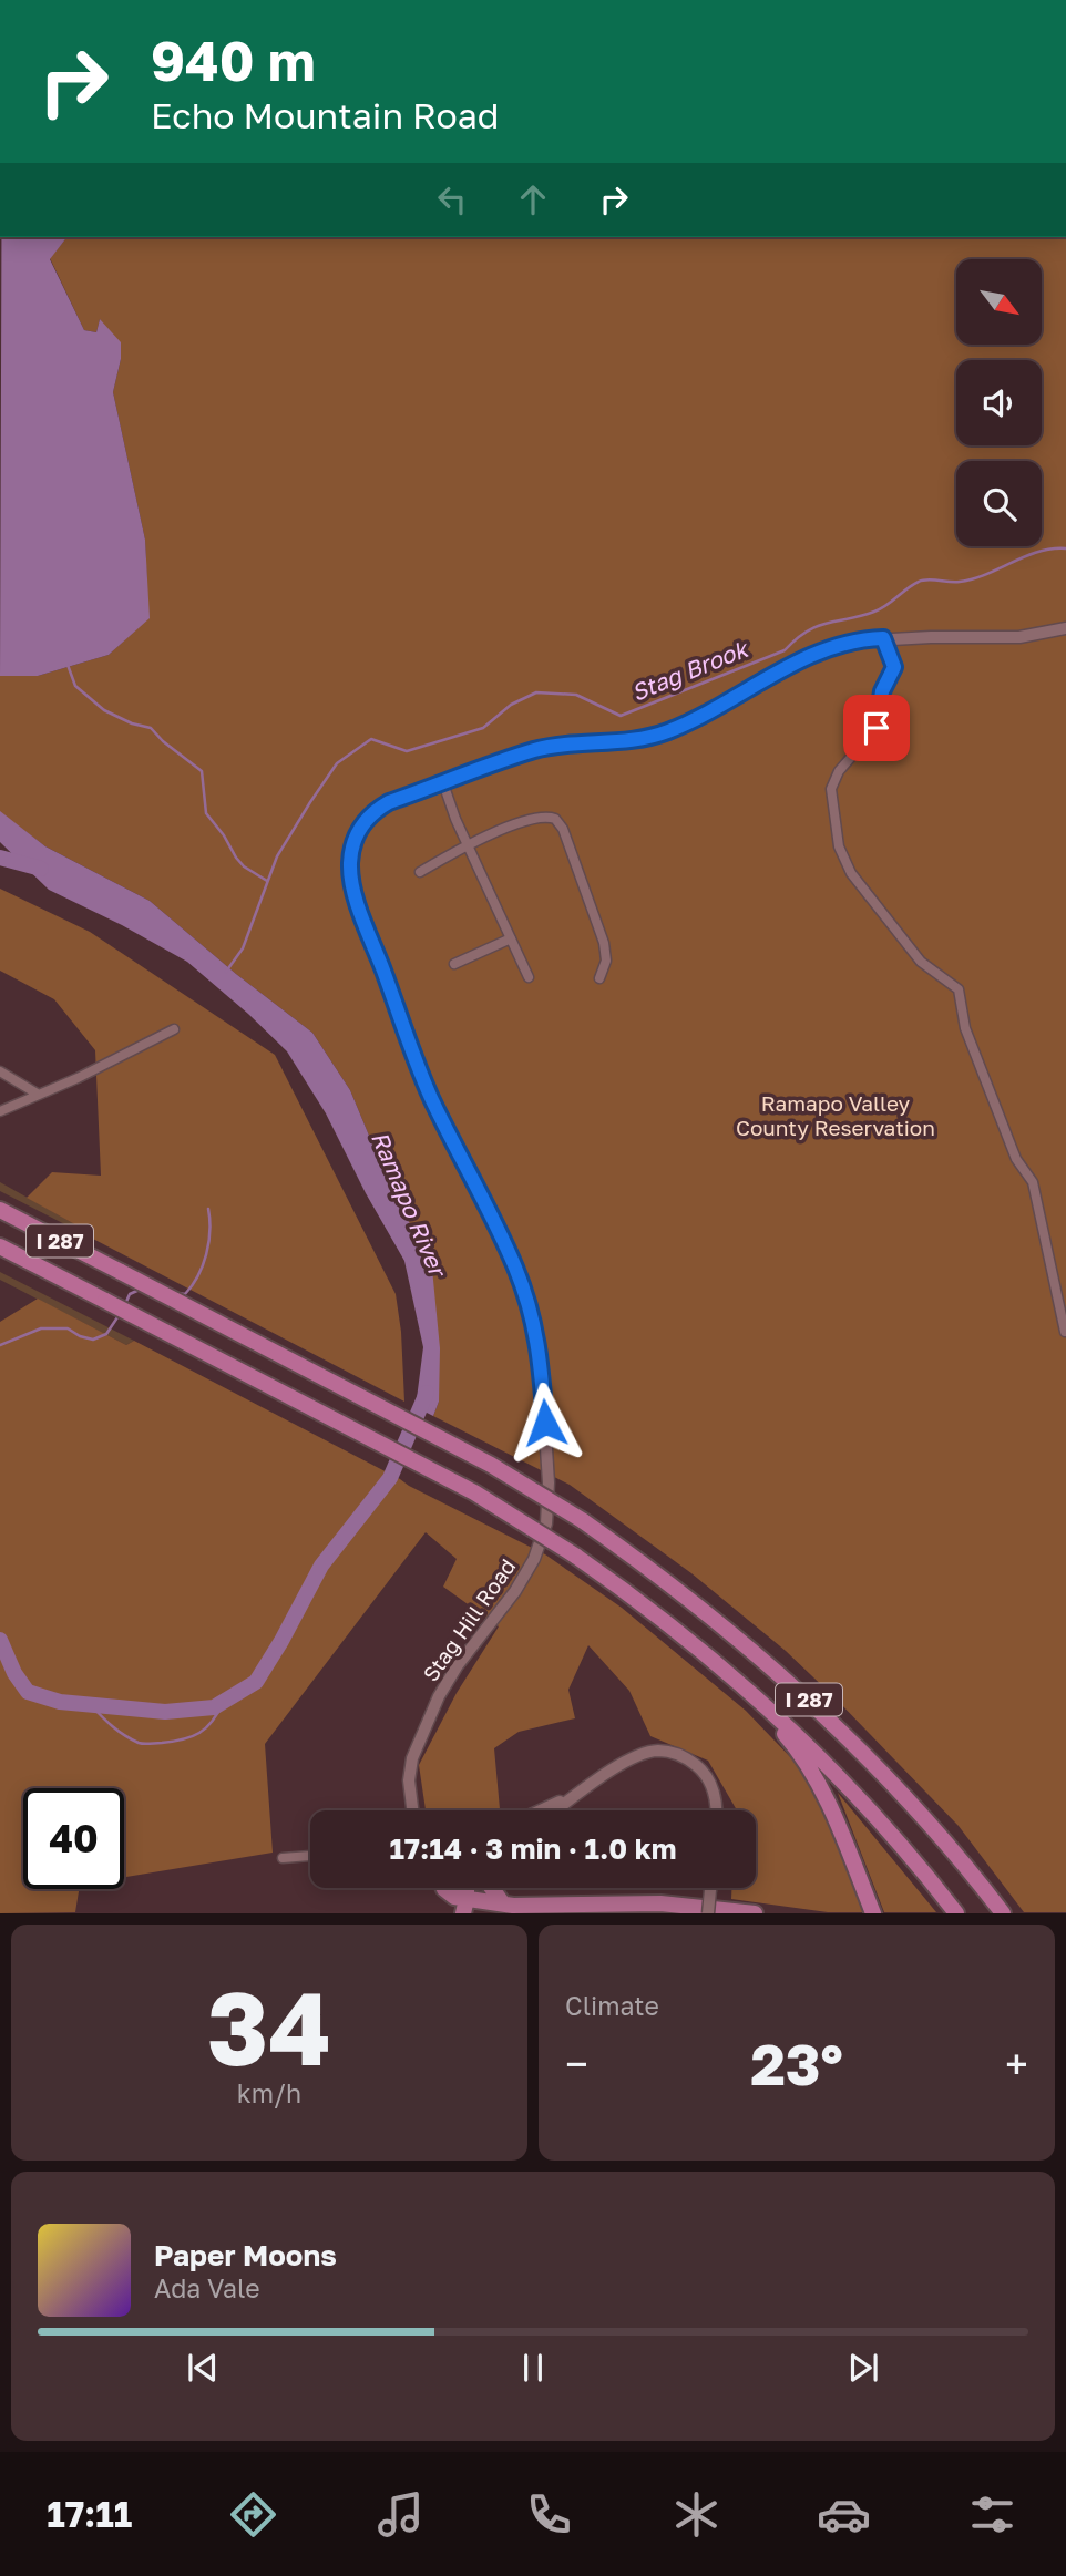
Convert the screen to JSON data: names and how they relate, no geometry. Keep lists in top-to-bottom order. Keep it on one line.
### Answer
{"streets":{"highway":["I 287"],"street":["Stag Hill Road"]},"water":["Stag Brook","Ramapo River"],"parks":["Ramapo Valley County Reservation"],"north":"bottom right","page":{"turn":["940 m","Echo Mountain Road"],"limit":"40","trip":"17:14 · 3 min · 1.0 km","tile":[["34","km/h"],"Climate"],"heat":["−","23°","+"],"song":["Paper Moons","Ada Vale"],"tabs":"17:11"}}
